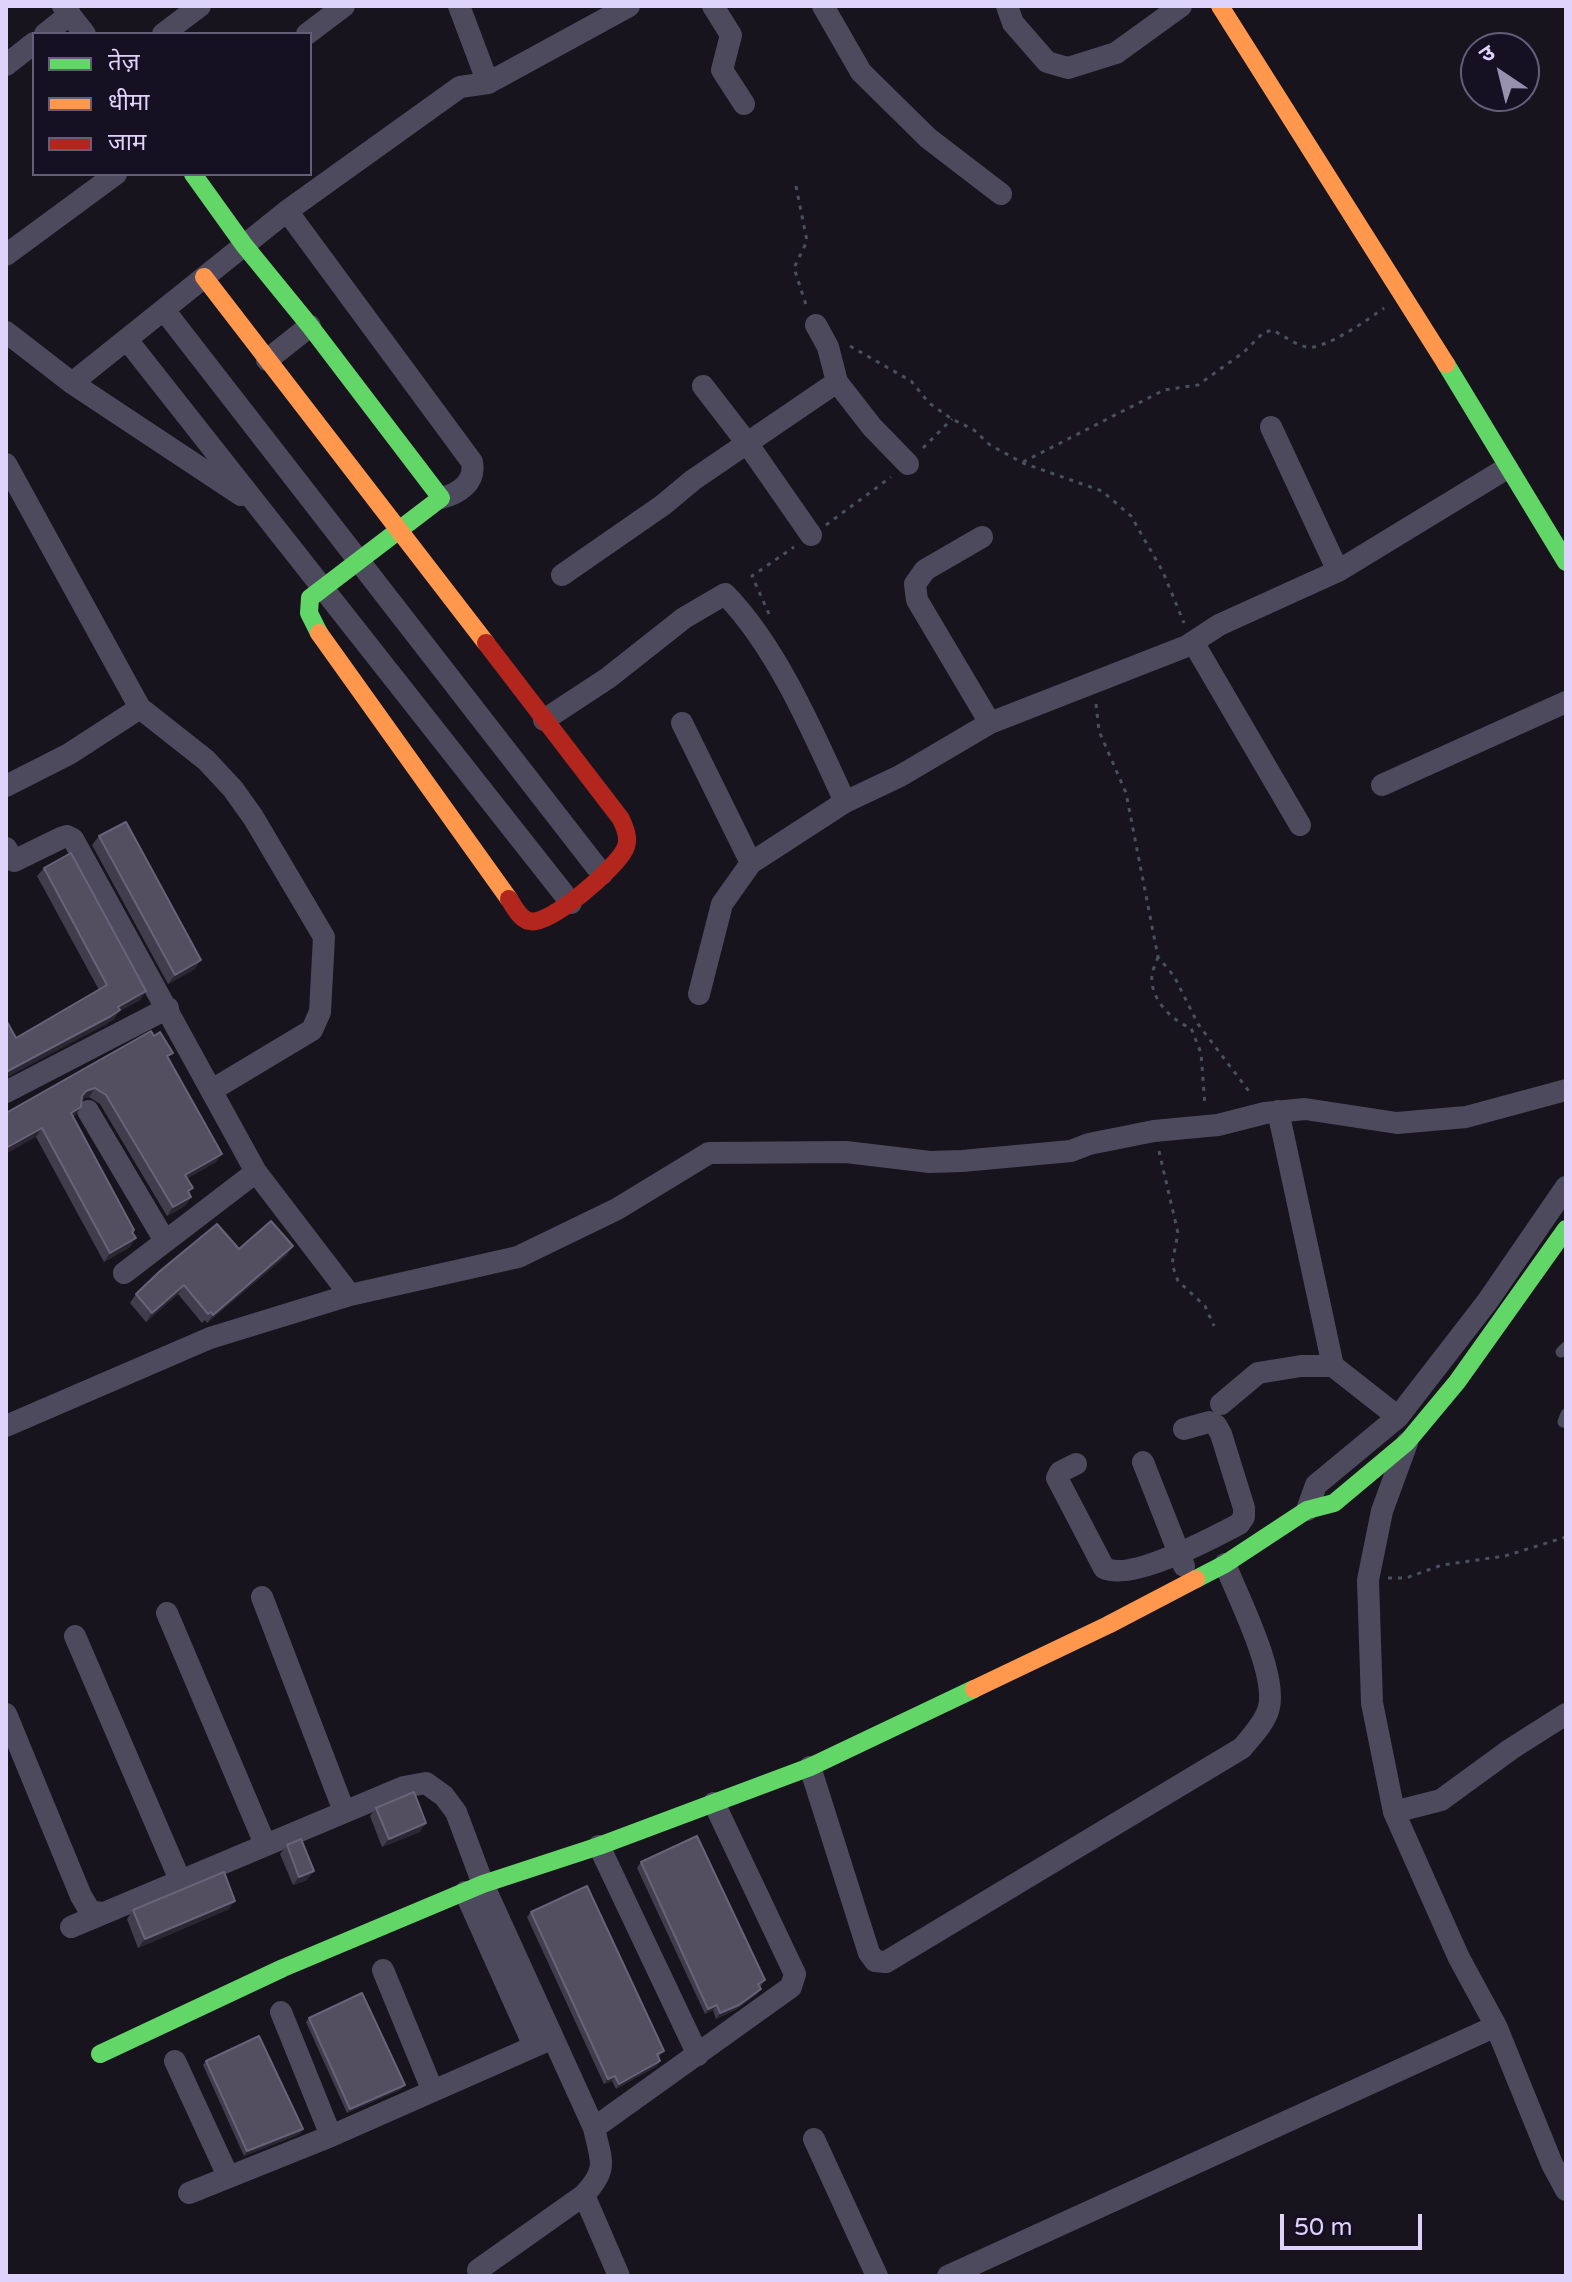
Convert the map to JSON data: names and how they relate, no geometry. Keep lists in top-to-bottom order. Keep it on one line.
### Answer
{"legend":["तेज़","धीमा","जाम"],"scale_bar":"50 m","north":"top left"}
